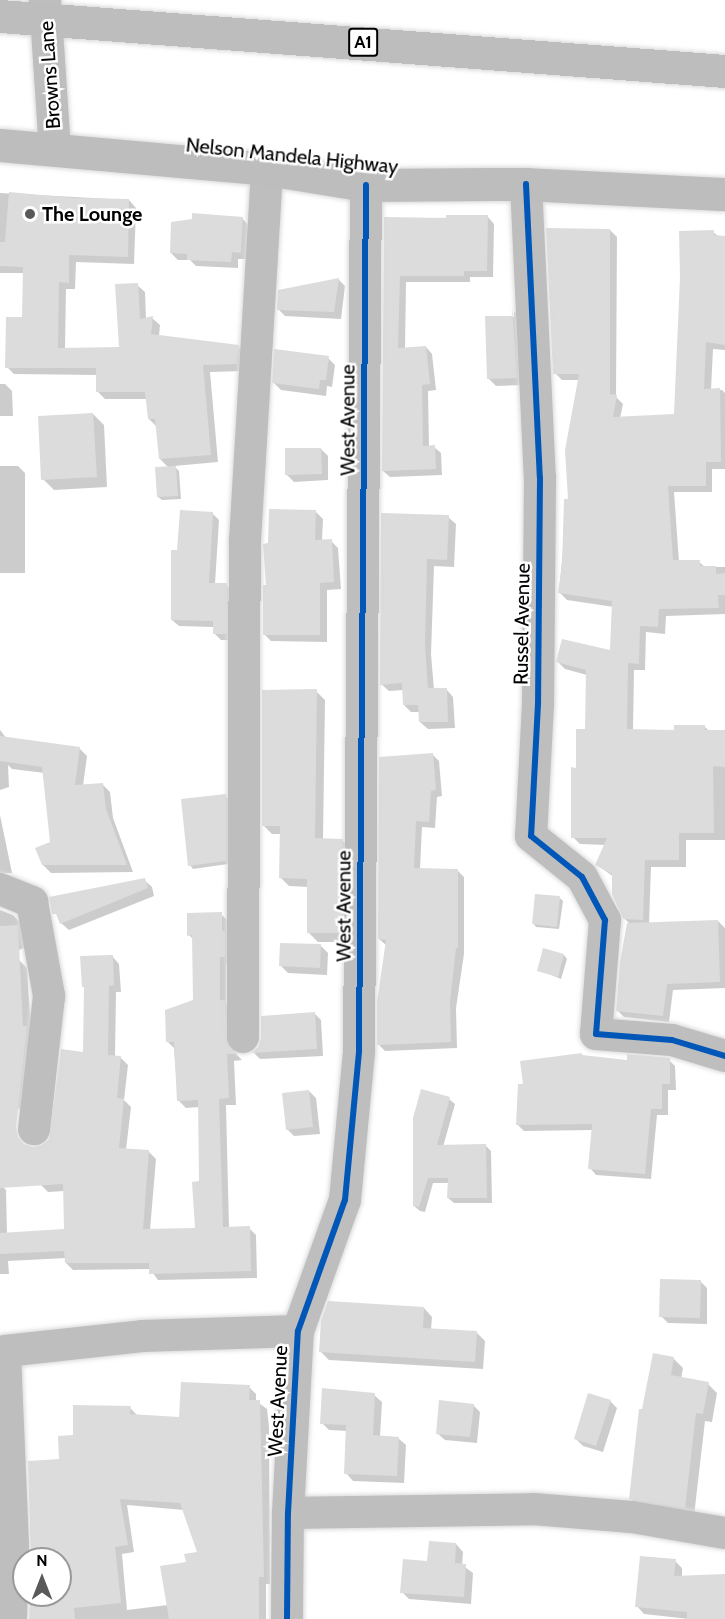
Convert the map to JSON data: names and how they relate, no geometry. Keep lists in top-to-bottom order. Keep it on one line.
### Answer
{"streets":{"highway":["A1","Nelson Mandela Highway"],"street":["Browns Lane","West Avenue","Russel Avenue"]},"crossings":[["A1","Browns Lane"],["Browns Lane","Nelson Mandela Highway"],["Nelson Mandela Highway","West Avenue"],["Nelson Mandela Highway","Russel Avenue"]],"places":["The Lounge"],"north":"top"}
